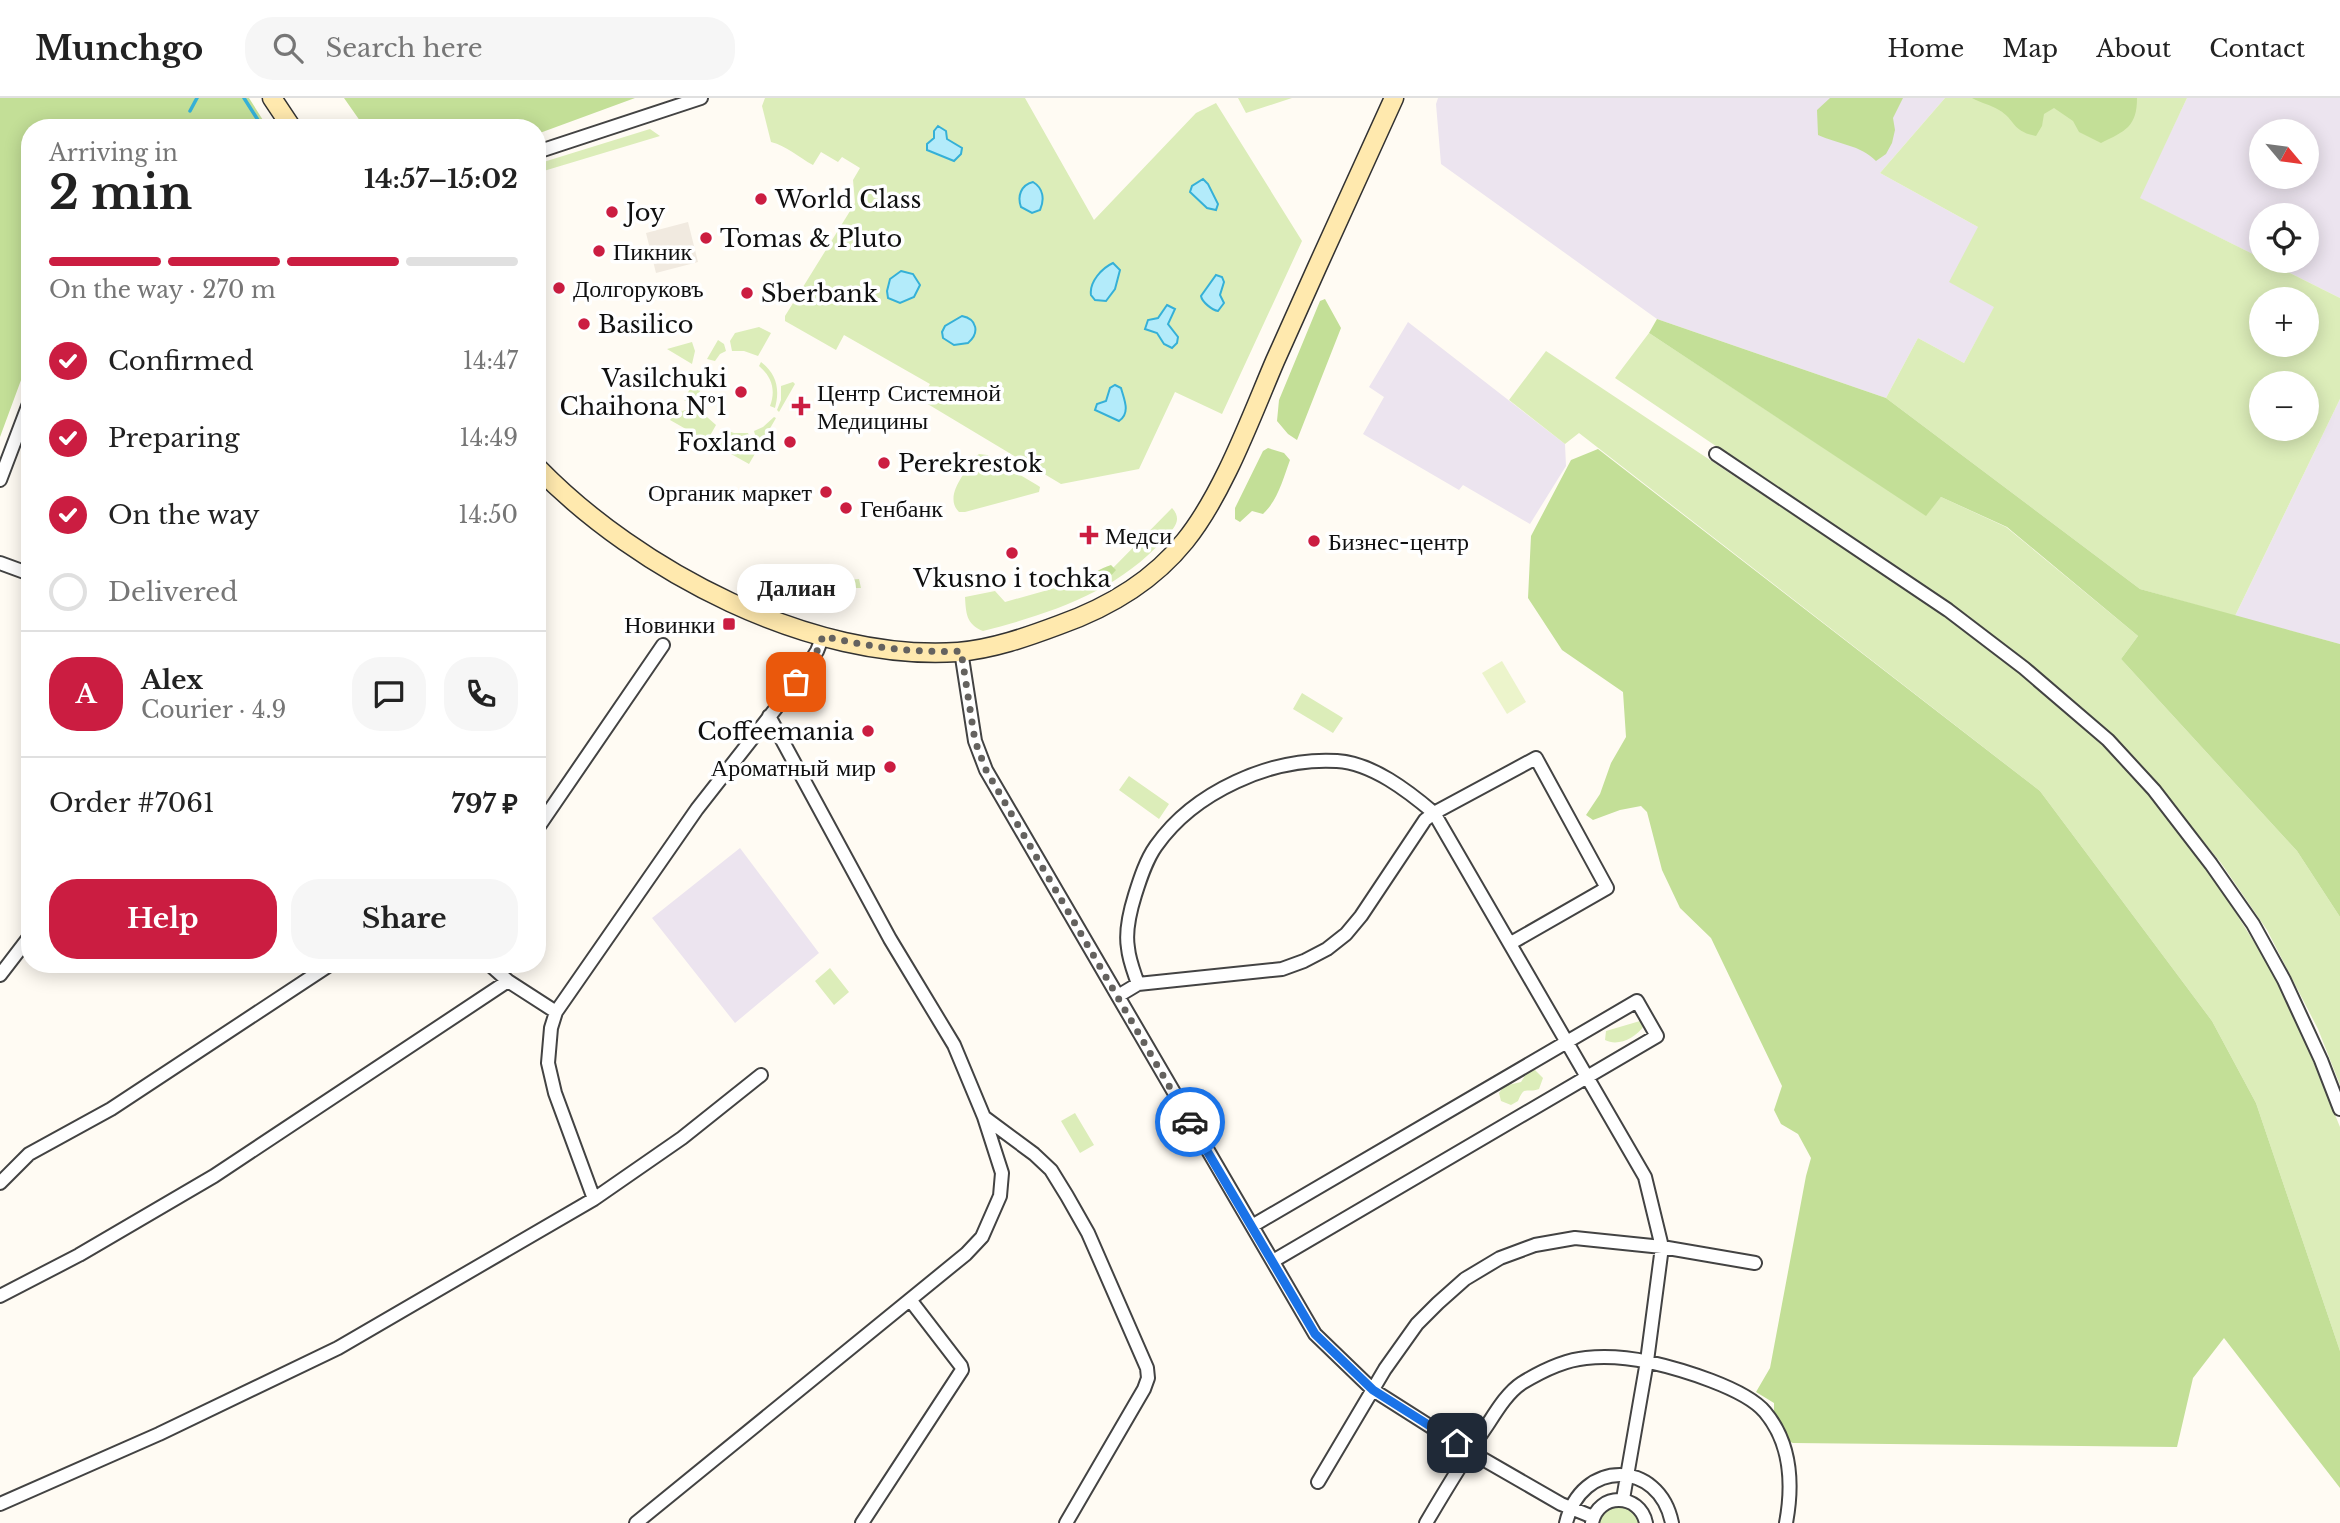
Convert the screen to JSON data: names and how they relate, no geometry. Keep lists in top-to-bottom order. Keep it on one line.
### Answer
{"places":{"other":["World Class","Joy","Tomas & Pluto","Пикник","Долгоруковъ","Sberbank","Basilico","Vasilchuki Chaihona №1","Foxland","Perekrestok","Органик маркет","Генбанк","Бизнес-центр","Vkusno i tochka","Далиан","Coffeemania","Ароматный мир"],"health":["Центр Системной Медицины","Медси"],"transit":["Новинки"]},"north":"bottom right","page":{"header":"Munchgo","search":"Search here","nav":["Home","Map","About","Contact"],"map_buttons":["+","−"],"heading":["2 min","Arriving in","14:57–15:02"],"panel":["Alex","Courier · 4.9","Order #7061","797 ₽"],"bar":"On the way · 270 m","list":[["Confirmed","14:47"],["Preparing","14:49"],["On the way","14:50"],"Delivered"],"bubble":"Далиан","round":"A","buttons":["Help","Share"]}}
